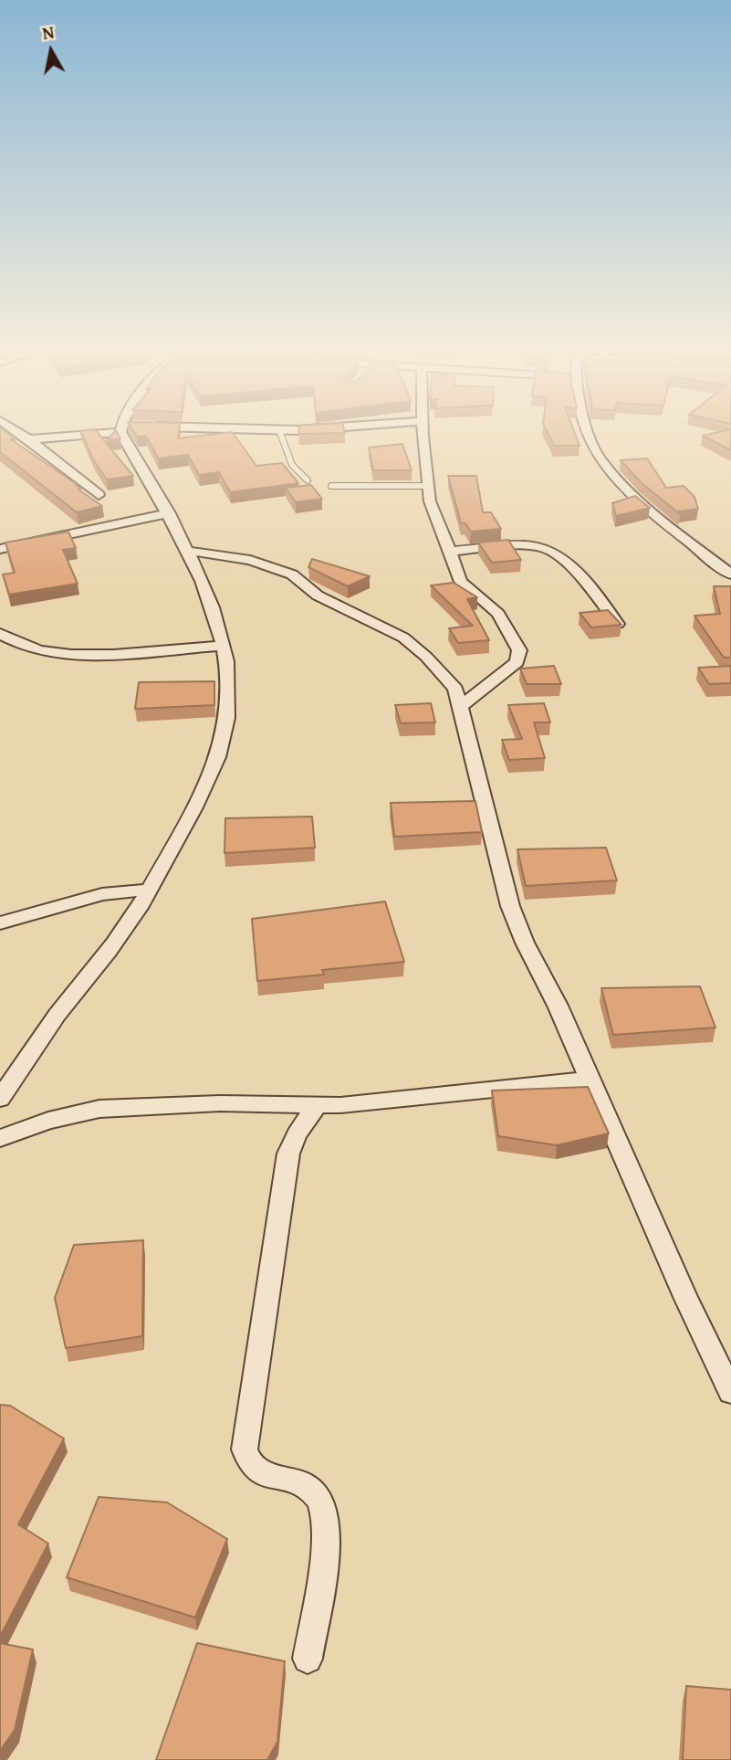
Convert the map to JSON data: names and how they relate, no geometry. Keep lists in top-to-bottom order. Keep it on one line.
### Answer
{"north":"top"}
